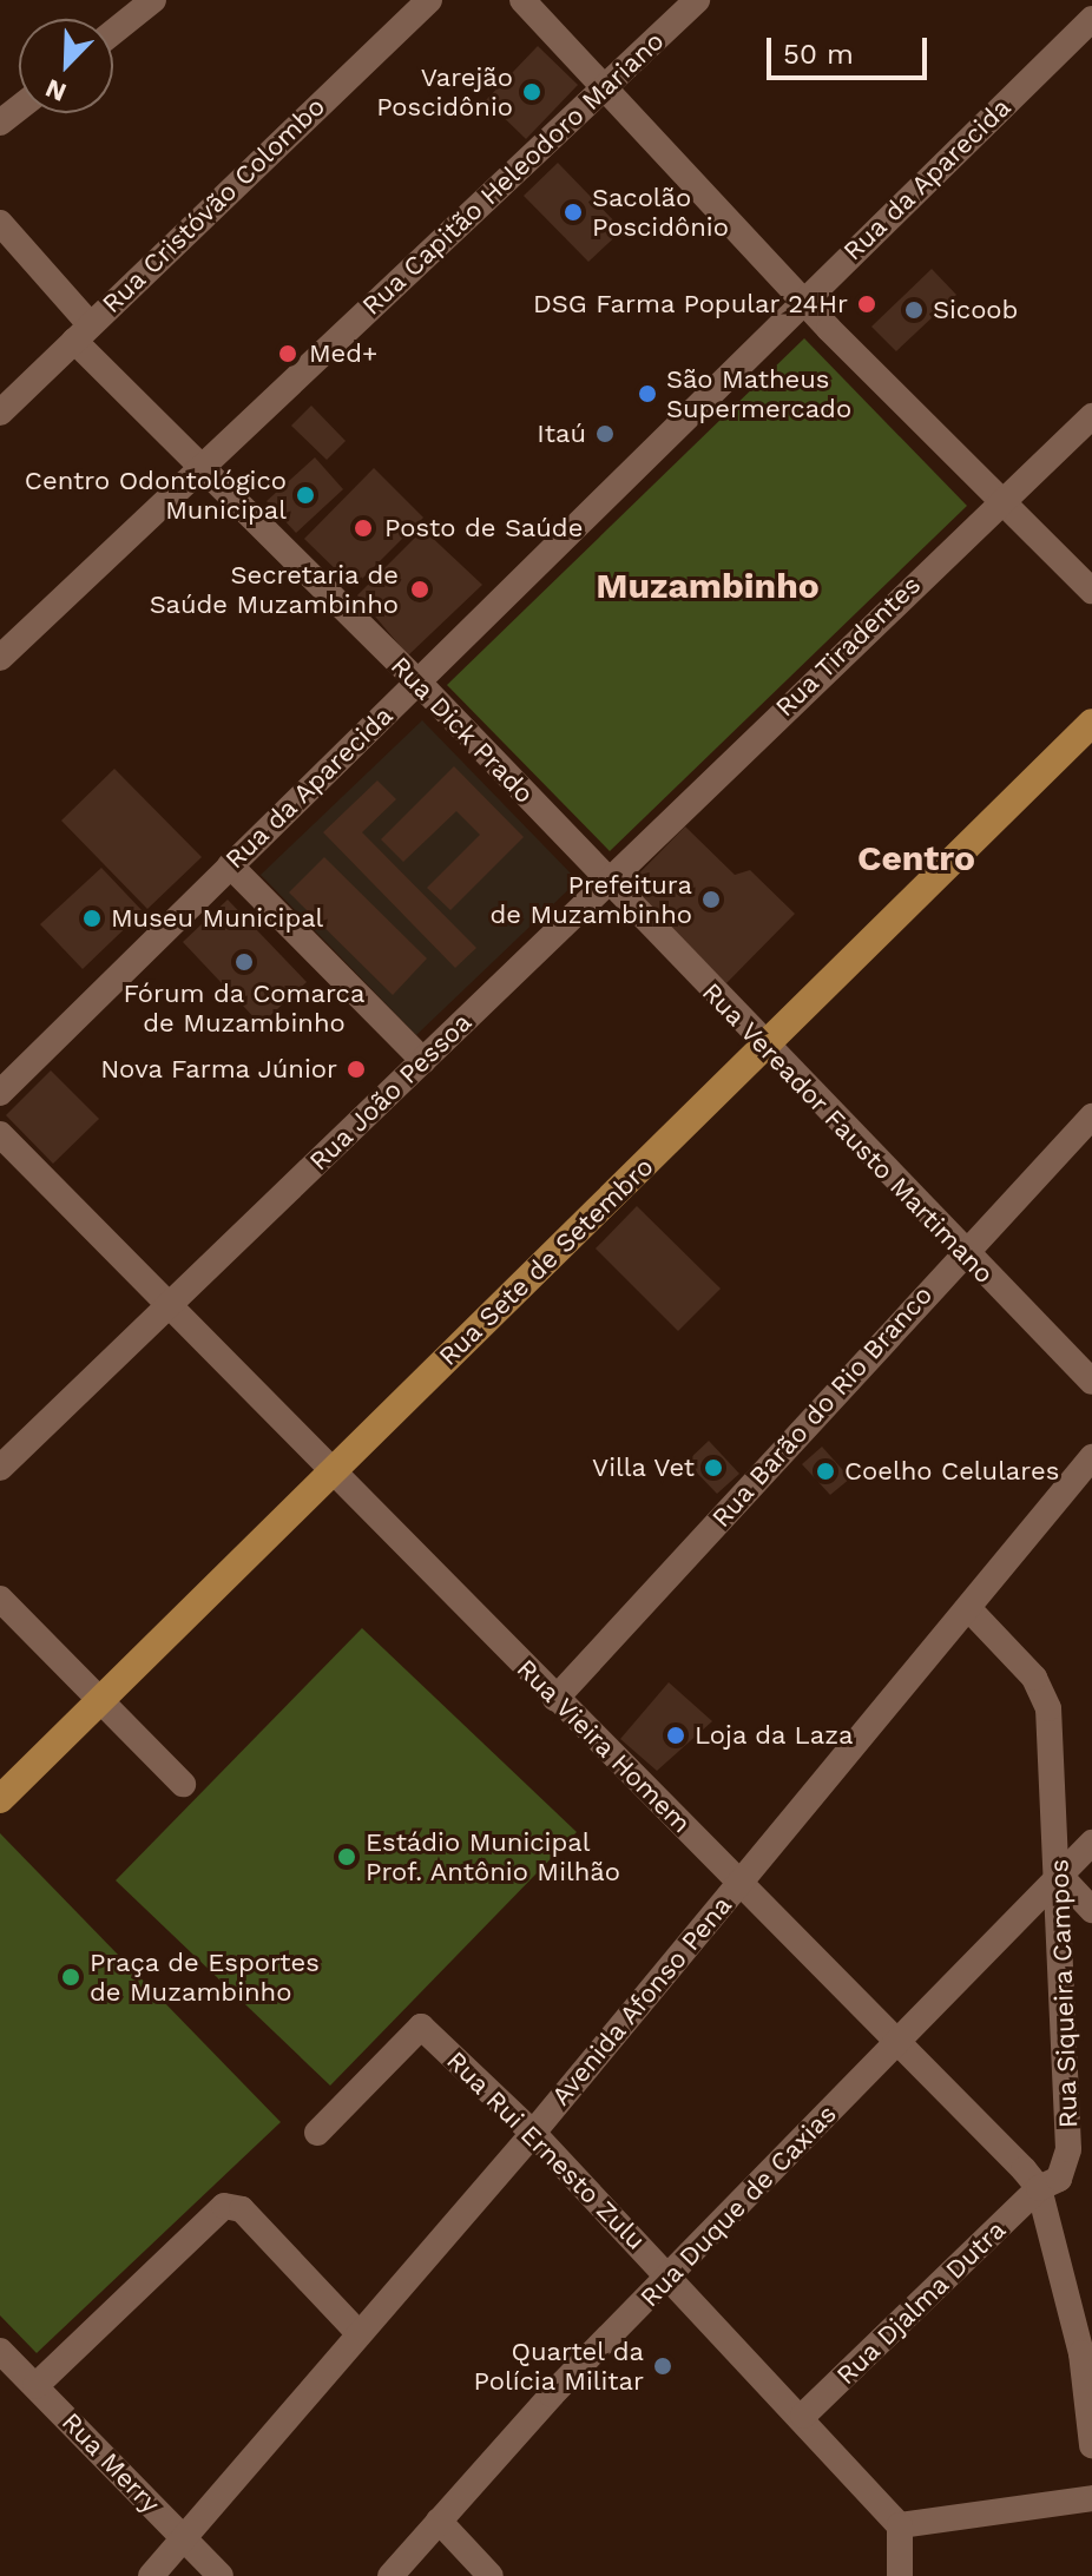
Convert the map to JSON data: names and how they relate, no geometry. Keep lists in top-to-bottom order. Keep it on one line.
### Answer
{"streets":{"main road":["Rua Sete de Setembro"],"street":["Rua Capitão Heleodoro Mariano","Rua da Aparecida","Rua Cristóvão Colombo","Rua Tiradentes","Rua Dick Prado","Rua João Pessoa","Rua Vereador Fausto Martimano","Rua Barão do Rio Branco","Rua Vieira Homem","Rua Siqueira Campos","Avenida Afonso Pena","Rua Rui Ernesto Zulu","Rua Duque de Caxias","Rua Djalma Dutra","Rua Merry"]},"crossings":[["Rua Capitão Heleodoro Mariano","Rua Dick Prado"],["Rua da Aparecida","Rua Dick Prado"],["Rua Cristóvão Colombo","Rua Dick Prado"],["Rua Tiradentes","Rua Dick Prado"],["Rua Tiradentes","Rua João Pessoa"],["Rua Tiradentes","Rua Vereador Fausto Martimano"],["Rua Dick Prado","Rua João Pessoa"],["Rua Dick Prado","Rua Vereador Fausto Martimano"],["Rua João Pessoa","Rua Vereador Fausto Martimano"],["Rua João Pessoa","Rua Vieira Homem"],["Rua Vereador Fausto Martimano","Rua Sete de Setembro"],["Rua Vereador Fausto Martimano","Rua Barão do Rio Branco"],["Rua Sete de Setembro","Rua Vieira Homem"],["Rua Barão do Rio Branco","Rua Vieira Homem"],["Rua Vieira Homem","Rua Siqueira Campos"],["Rua Vieira Homem","Avenida Afonso Pena"],["Rua Vieira Homem","Rua Duque de Caxias"],["Rua Vieira Homem","Rua Djalma Dutra"],["Rua Siqueira Campos","Avenida Afonso Pena"],["Rua Siqueira Campos","Rua Duque de Caxias"],["Rua Siqueira Campos","Rua Djalma Dutra"],["Avenida Afonso Pena","Rua Rui Ernesto Zulu"],["Avenida Afonso Pena","Rua Merry"],["Rua Rui Ernesto Zulu","Rua Duque de Caxias"],["Rua Rui Ernesto Zulu","Rua Djalma Dutra"]],"districts":["Muzambinho","Centro"],"places":["Varejão Poscidônio","Sacolão Poscidônio","DSG Farma Popular 24Hr","Sicoob","Med+","São Matheus Supermercado","Itaú","Centro Odontológico Municipal","Posto de Saúde","Secretaria de Saúde Muzambinho","Prefeitura de Muzambinho","Museu Municipal","Fórum da Comarca de Muzambinho","Nova Farma Júnior","Villa Vet","Coelho Celulares","Loja da Laza","Estádio Municipal Prof. Antônio Milhão","Praça de Esportes de Muzambinho","Quartel da Polícia Militar"],"scale_bar":"50 m","north":"bottom left"}
